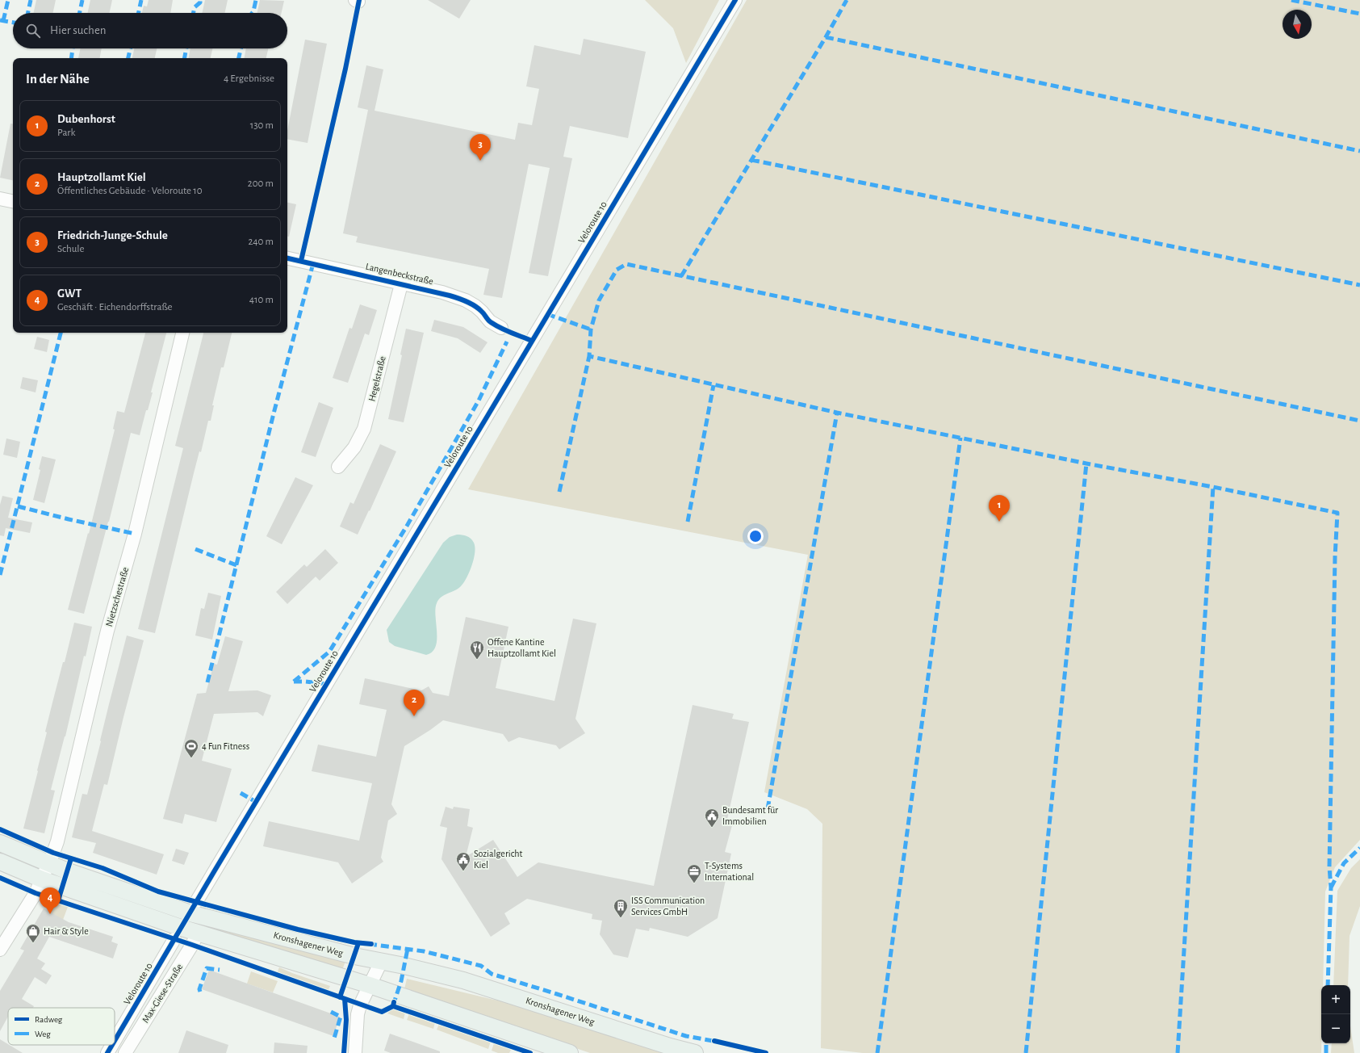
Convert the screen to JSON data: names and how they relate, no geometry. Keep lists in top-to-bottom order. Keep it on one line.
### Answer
{"streets":{"main road":["Kronshagener Weg"],"street":["Veloroute 10","Langenbeckstraße","Hegelstraße","Nietzschestraße","Max-Giese-Straße"]},"crossings":[["Langenbeckstraße","Hegelstraße"],["Nietzschestraße","Kronshagener Weg"]],"places":{"restaurant":["Offene Kantine Hauptzollamt Kiel"],"sports":["4 Fun Fitness"],"public building":["Bundesamt für Immobilien","Sozialgericht Kiel"],"office":["T-Systems International"],"building":["ISS Communication Services GmbH"],"shop":["Hair & Style"]},"legend":["Radweg","Weg"],"north":"bottom","page":{"search":"Hier suchen","heading":["In der Nähe","4 Ergebnisse"],"list":[{"mark":"1","name":"Dubenhorst","note":"Park","value":"130 m"},{"mark":"2","name":"Hauptzollamt Kiel","note":"Öffentliches Gebäude · Veloroute 10","value":"200 m"},{"mark":"3","name":"Friedrich-Junge-Schule","note":"Schule","value":"240 m"},{"mark":"4","name":"GWT","note":"Geschäft · Eichendorffstraße","value":"410 m"}],"pins":["3","1","2","4"],"map_buttons":["+","−"]}}
